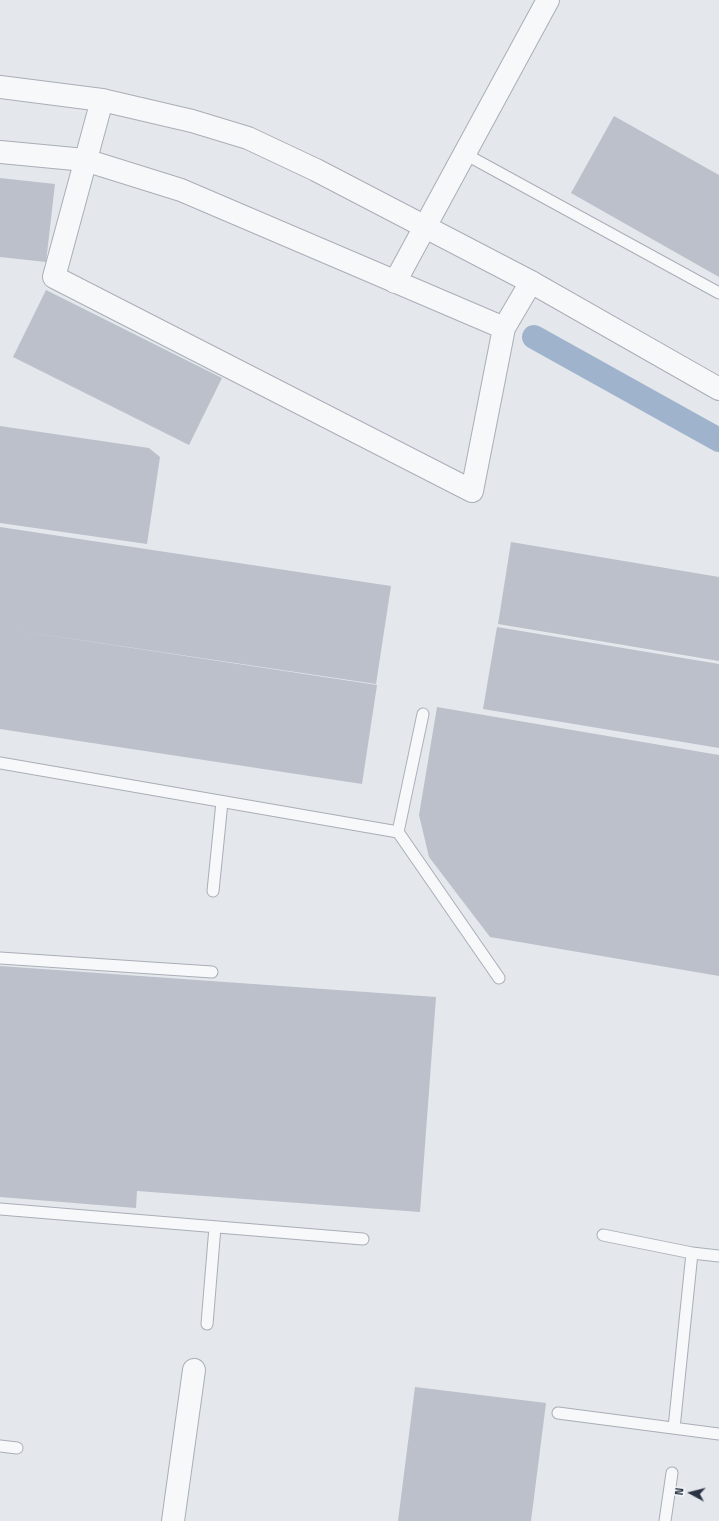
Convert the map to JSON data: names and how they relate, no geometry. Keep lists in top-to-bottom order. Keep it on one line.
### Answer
{"north":"left"}
